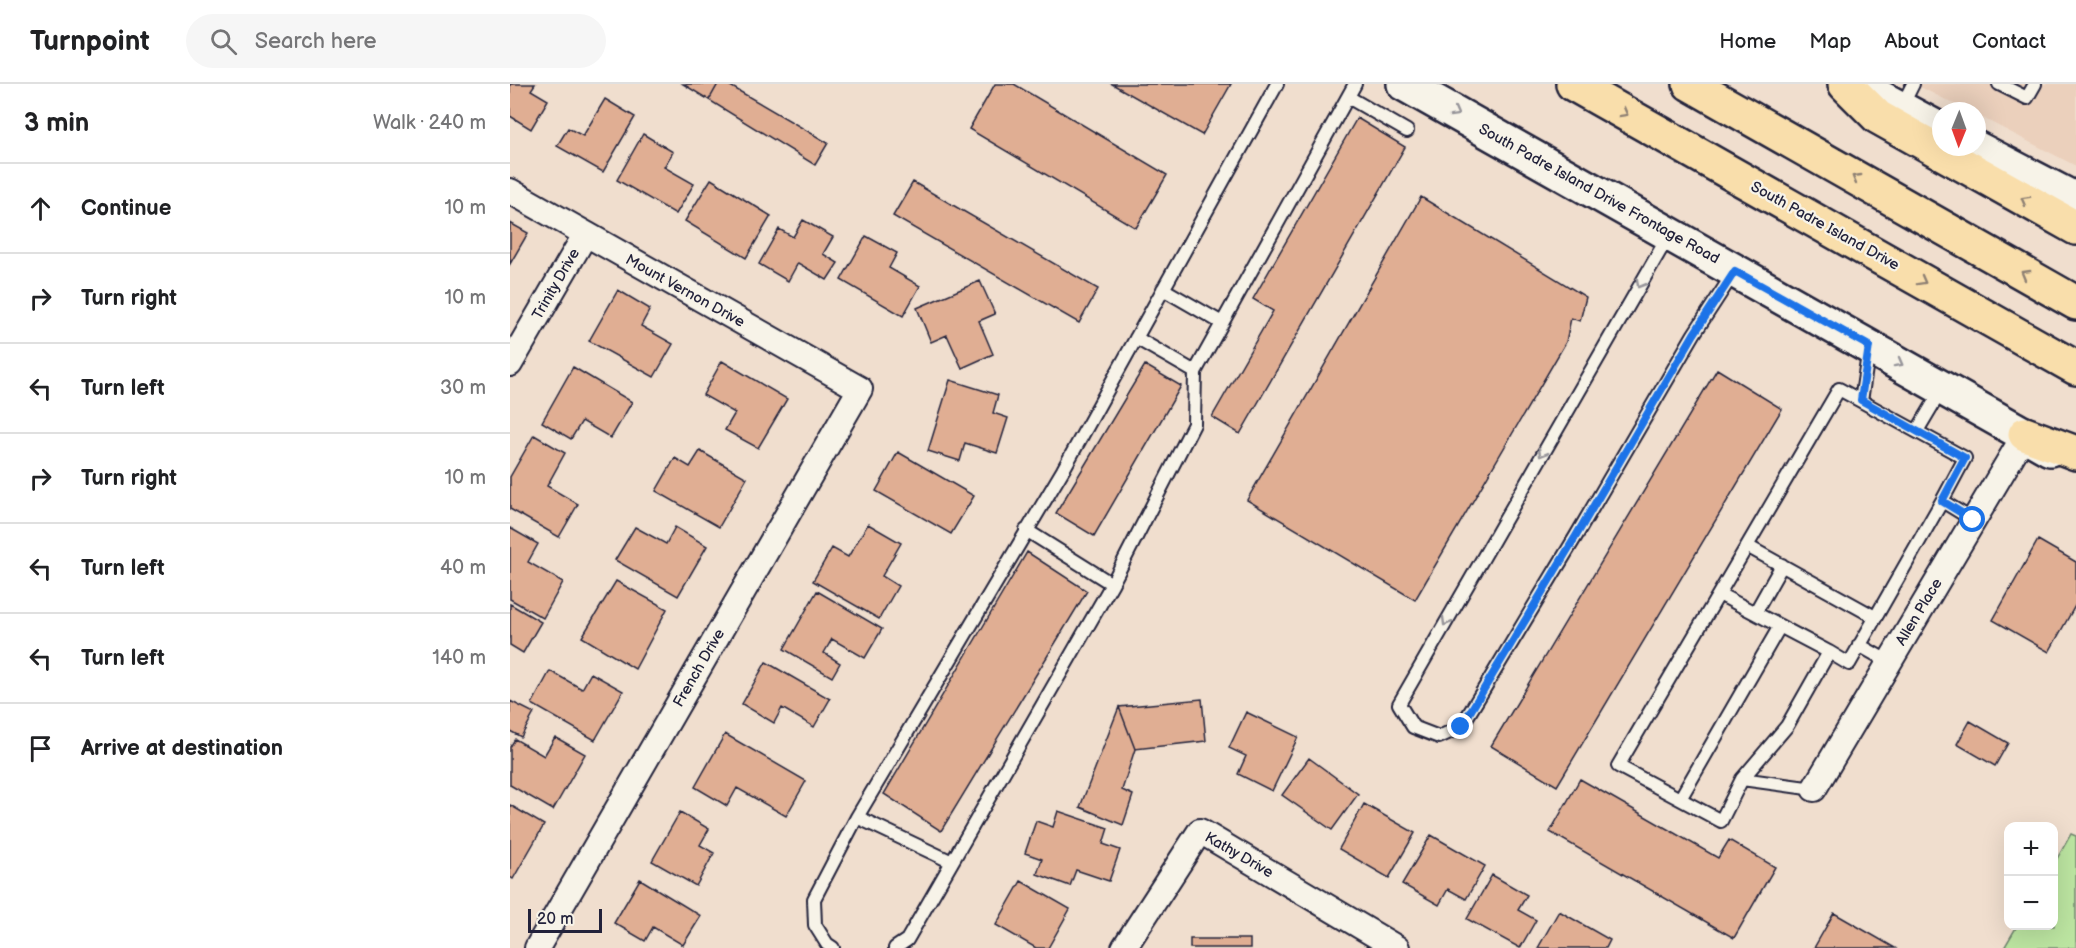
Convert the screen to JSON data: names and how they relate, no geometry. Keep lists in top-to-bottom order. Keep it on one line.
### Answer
{"streets":{"highway":["South Padre Island Drive"],"main road":["South Padre Island Drive Frontage Road"],"street":["Trinity Drive","Mount Vernon Drive","Allen Place","French Drive","Kathy Drive"]},"crossings":[["South Padre Island Drive Frontage Road","Allen Place"],["Trinity Drive","Mount Vernon Drive"],["Mount Vernon Drive","French Drive"]],"one_way":["South Padre Island Drive Frontage Road"],"scale_bar":"20 m","north":"bottom","page":{"header":"Turnpoint","search":"Search here","nav":["Home","Map","About","Contact"],"heading":["3 min","Walk · 240 m"],"list":[["Continue","10 m"],["Turn right","10 m"],["Turn left","30 m"],["Turn right","10 m"],["Turn left","40 m"],["Turn left","140 m"],"Arrive at destination"],"map_buttons":["+","−"],"scale":"20 m"}}
